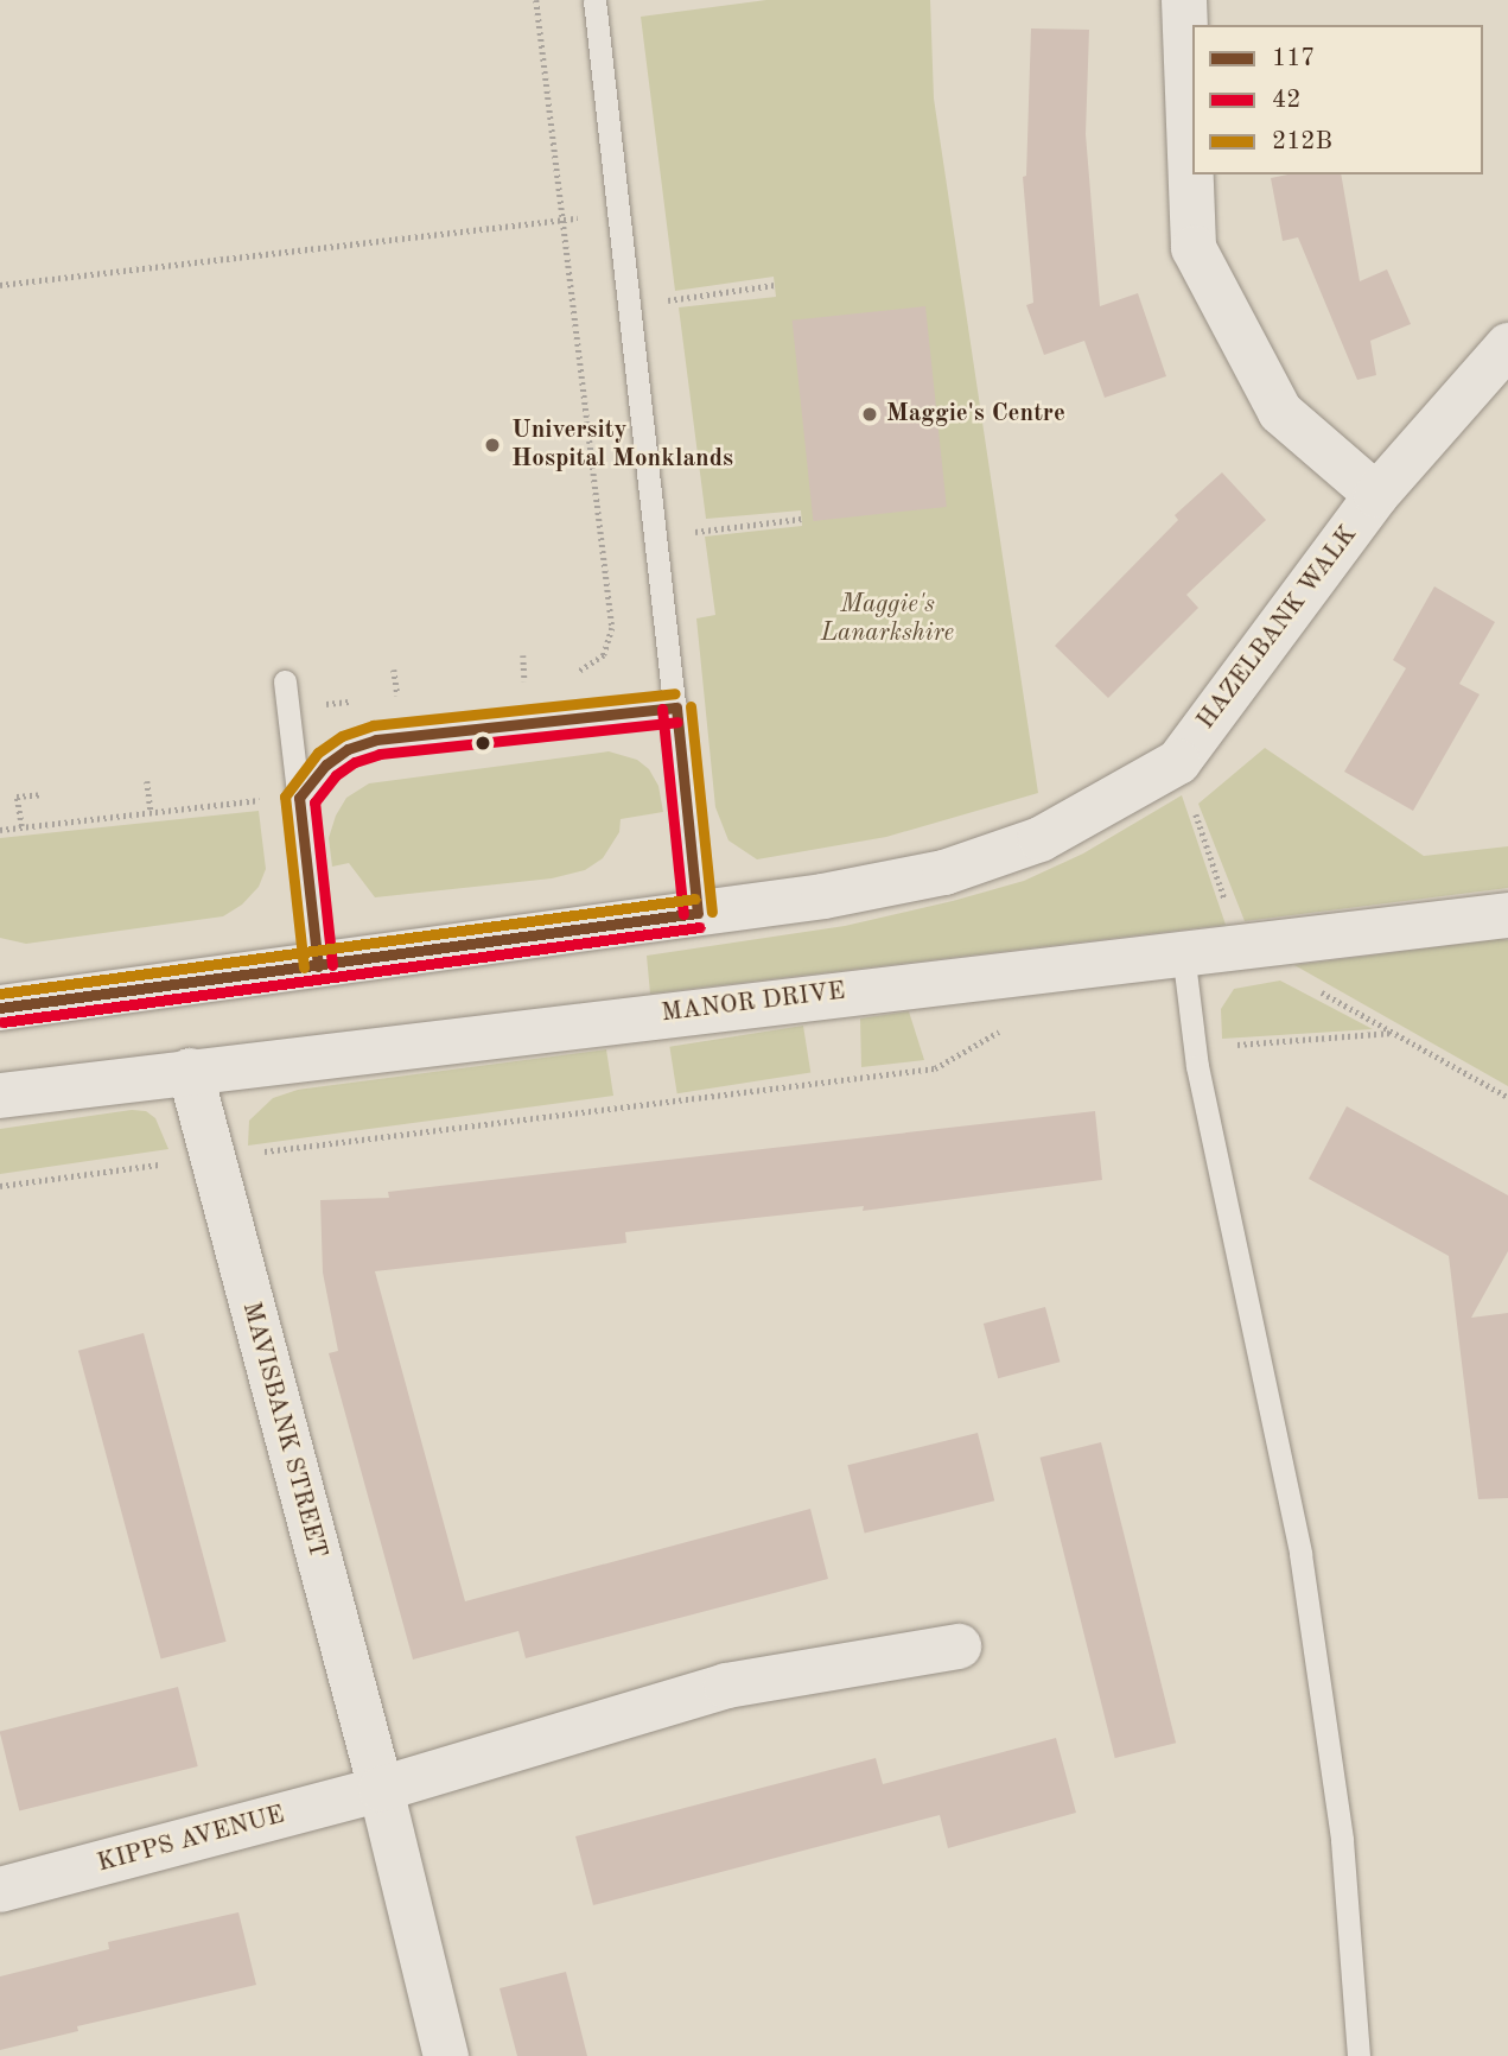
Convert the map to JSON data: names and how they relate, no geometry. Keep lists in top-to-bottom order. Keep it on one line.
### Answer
{"streets":{"street":["HAZELBANK WALK","MANOR DRIVE","MAVISBANK STREET","KIPPS AVENUE"]},"crossings":[["MANOR DRIVE","MAVISBANK STREET"],["MAVISBANK STREET","KIPPS AVENUE"]],"parks":["Maggie's Lanarkshire"],"places":["Maggie's Centre","University Hospital Monklands"],"lines":["transit line 212B","transit line 117","transit line 42"],"legend":["117","42","212B"]}
